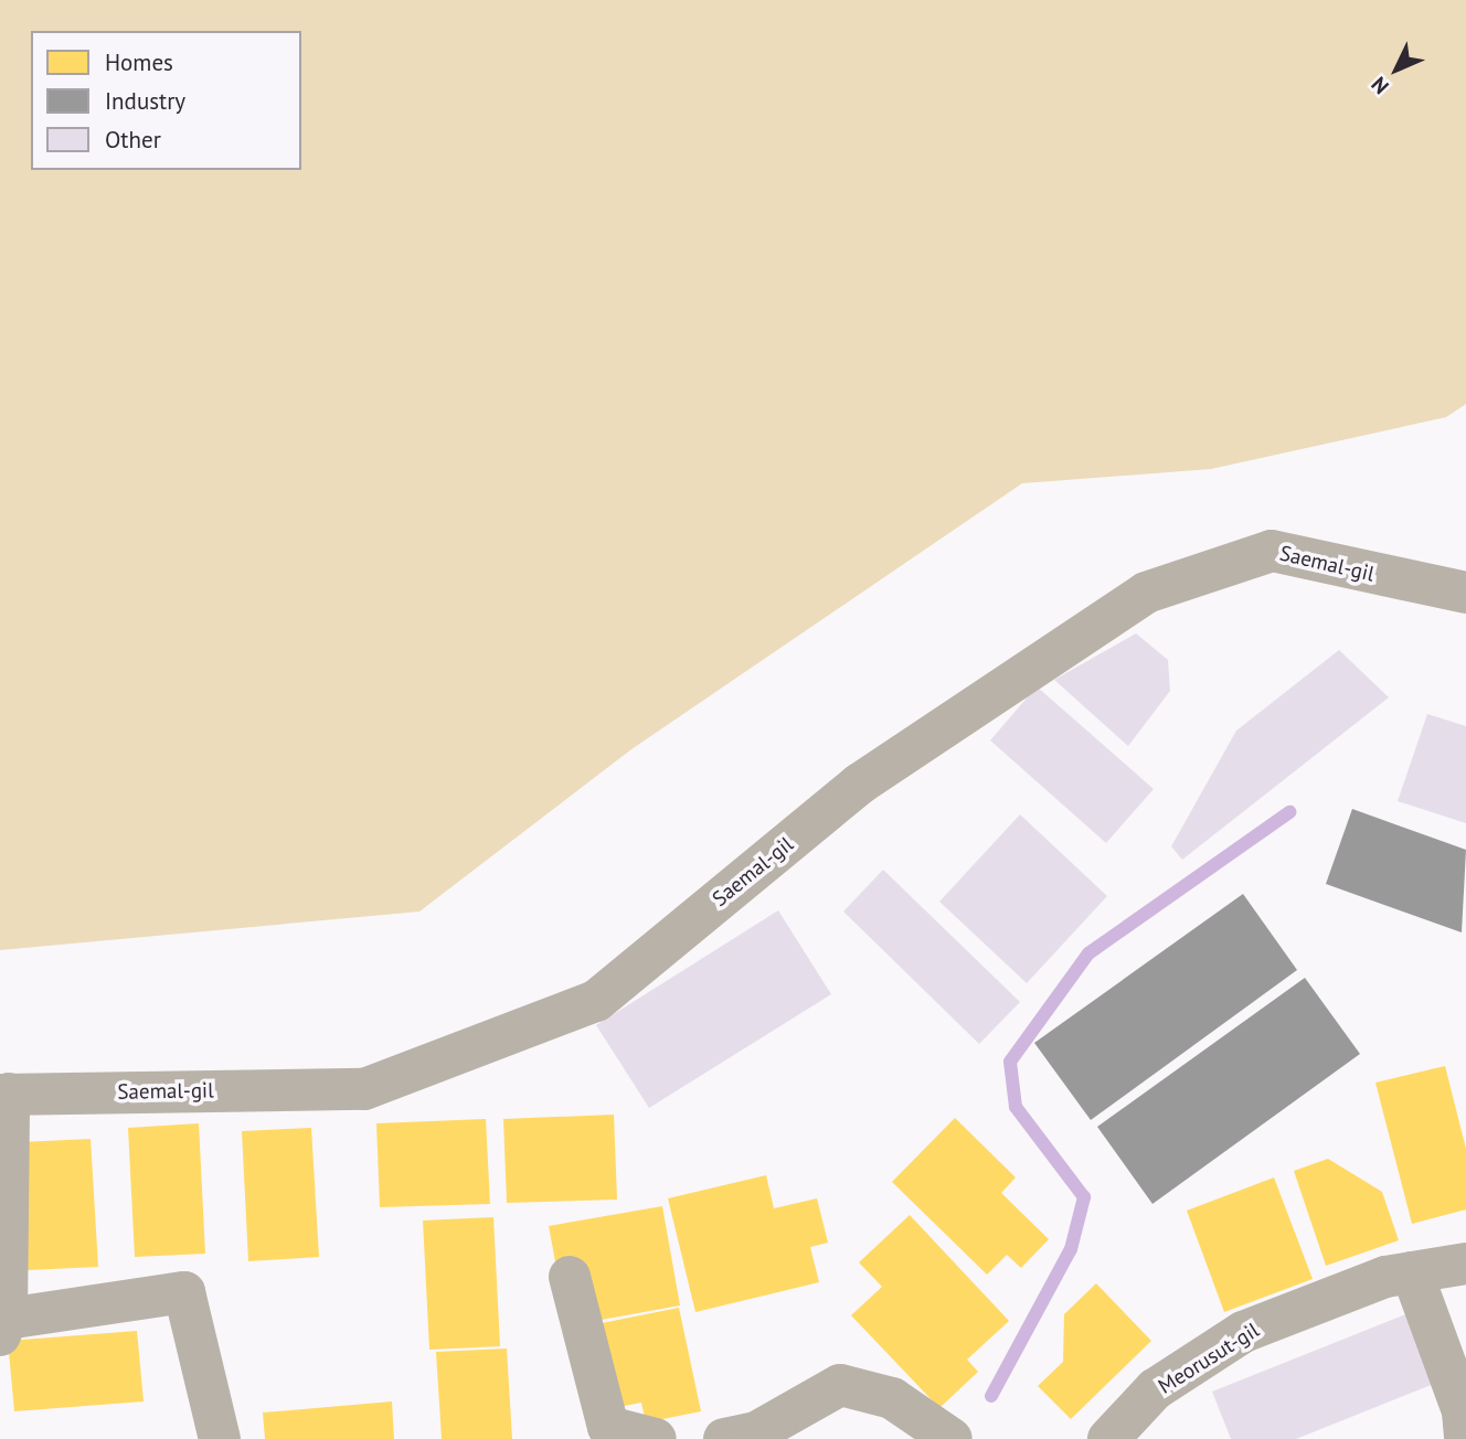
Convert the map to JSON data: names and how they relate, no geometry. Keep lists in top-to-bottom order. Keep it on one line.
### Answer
{"streets":{"street":["Saemal-gil","Meorusut-gil"]},"legend":["Homes","Industry","Other"],"north":"bottom left"}
